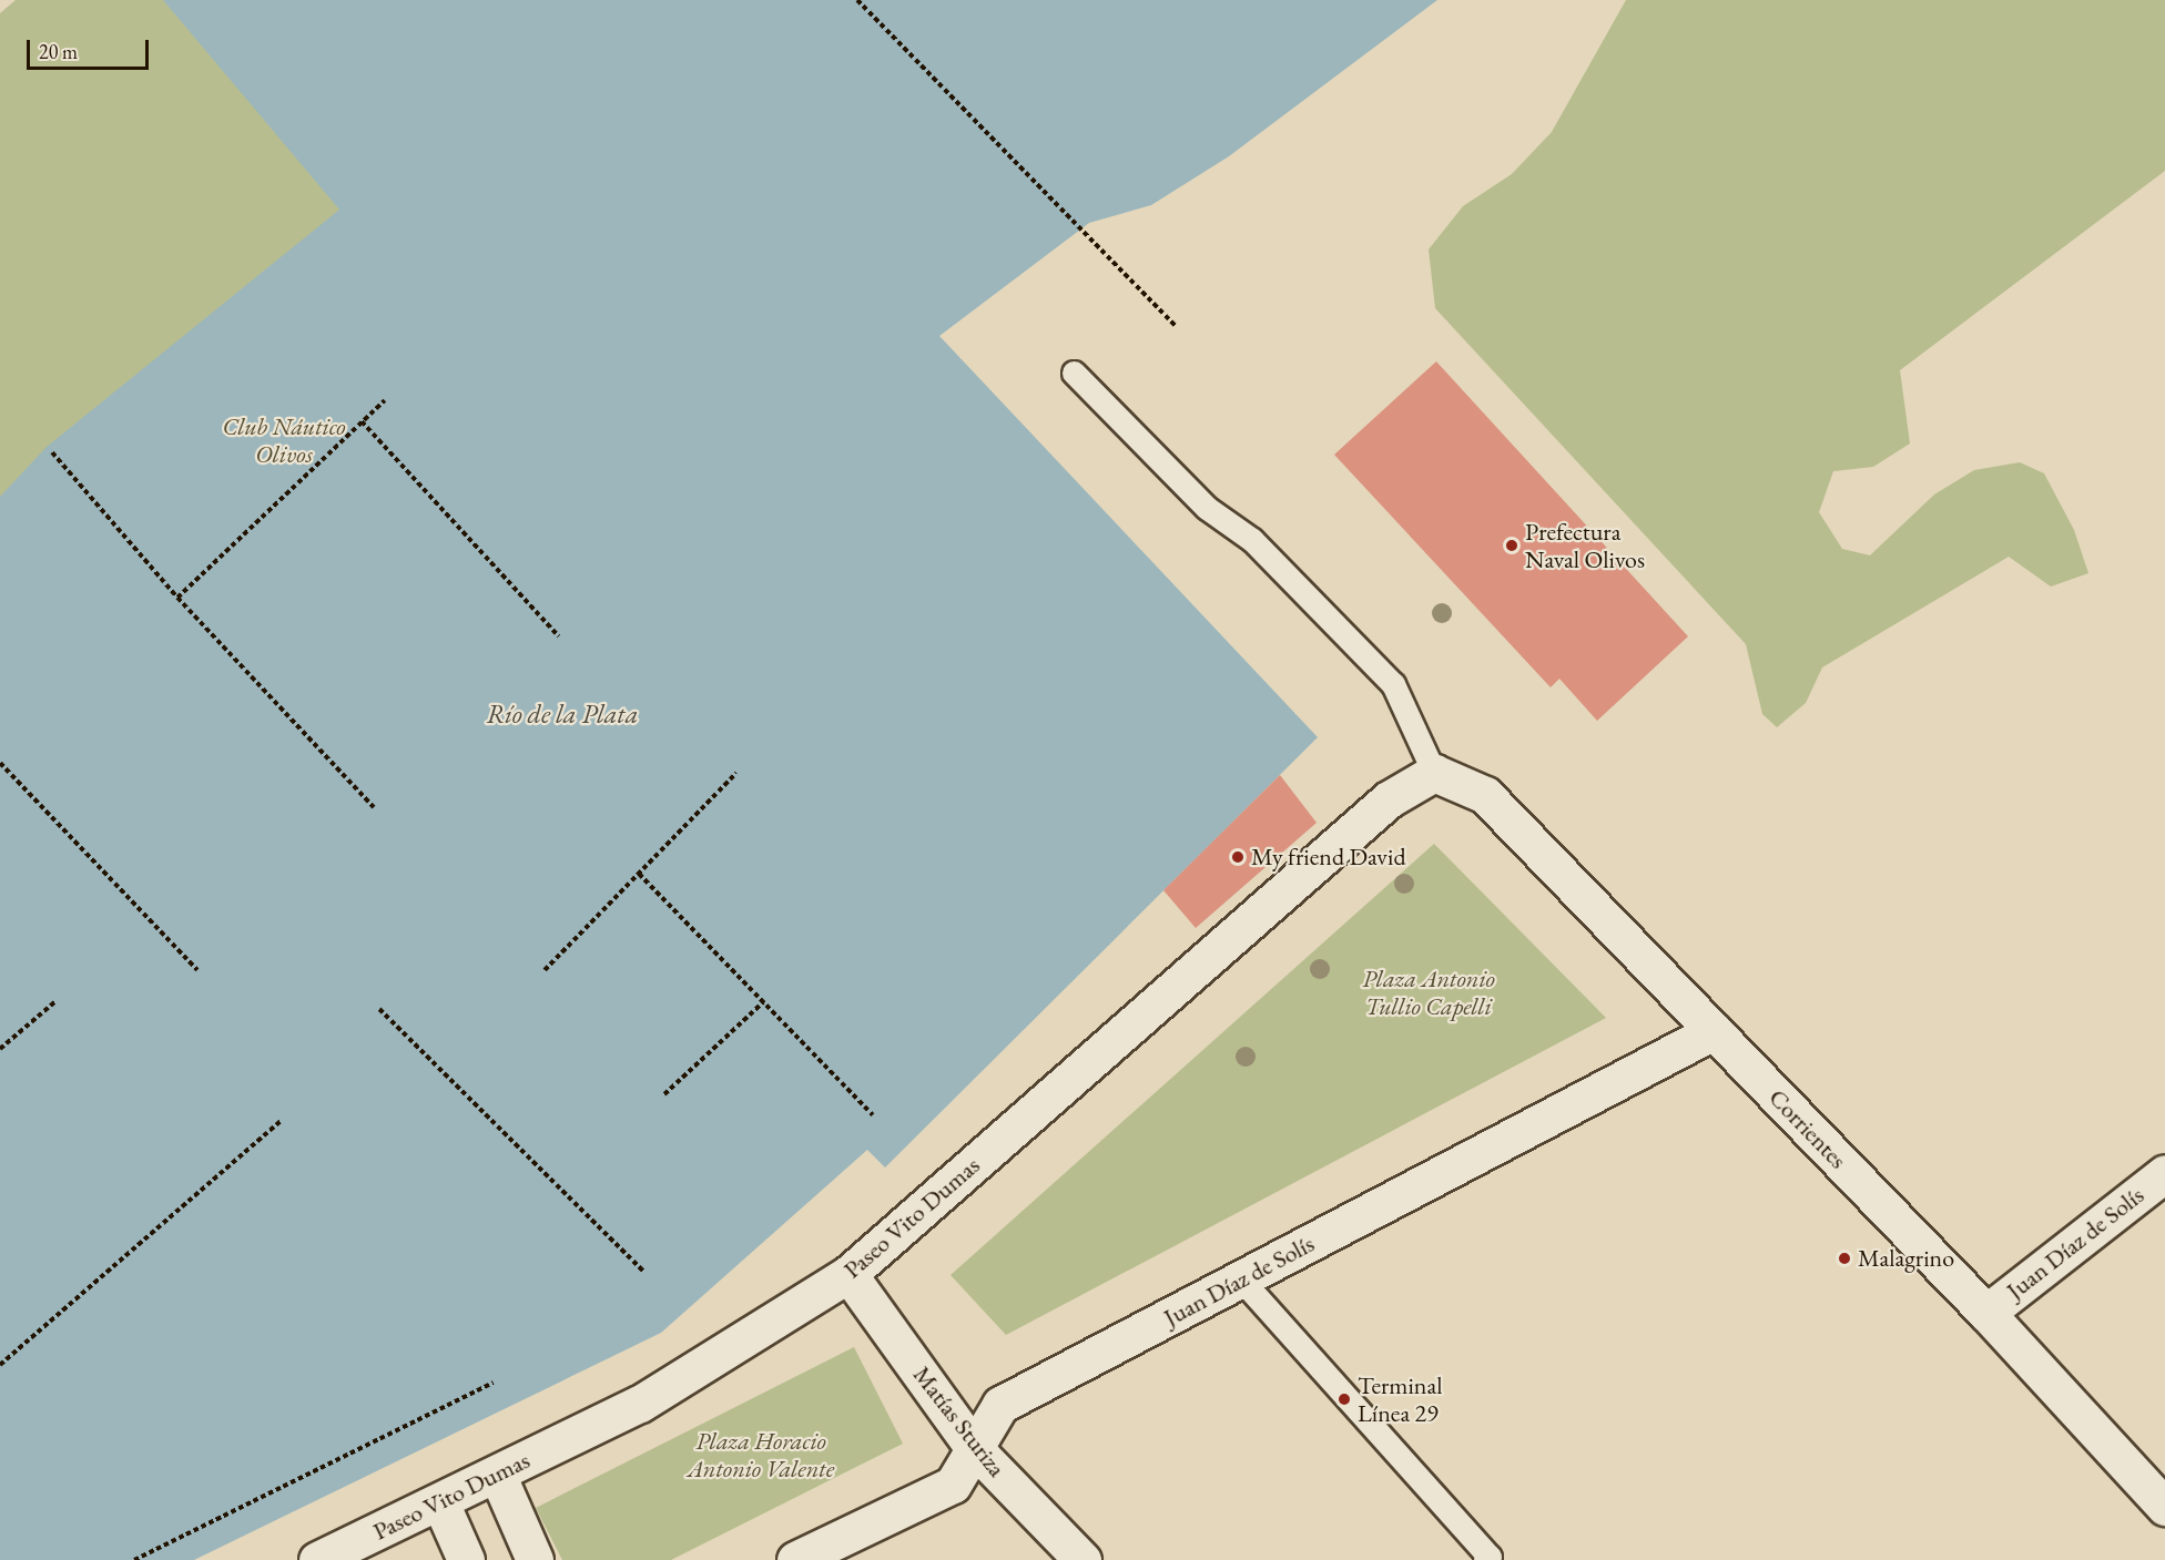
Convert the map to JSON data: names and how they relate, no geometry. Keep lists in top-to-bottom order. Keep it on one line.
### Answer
{"streets":{"street":["Corrientes","Paseo Vito Dumas","Juan Díaz de Solís","Matías Sturiza"]},"crossings":[["Corrientes","Paseo Vito Dumas"],["Corrientes","Juan Díaz de Solís"],["Paseo Vito Dumas","Matías Sturiza"],["Juan Díaz de Solís","Matías Sturiza"]],"water":["Río de la Plata"],"parks":["Club Náutico Olivos","Plaza Antonio Tullio Capelli","Plaza Horacio Antonio Valente"],"places":["Prefectura Naval Olivos","My friend David","Malagrino","Terminal Línea 29"],"scale_bar":"20 m"}
